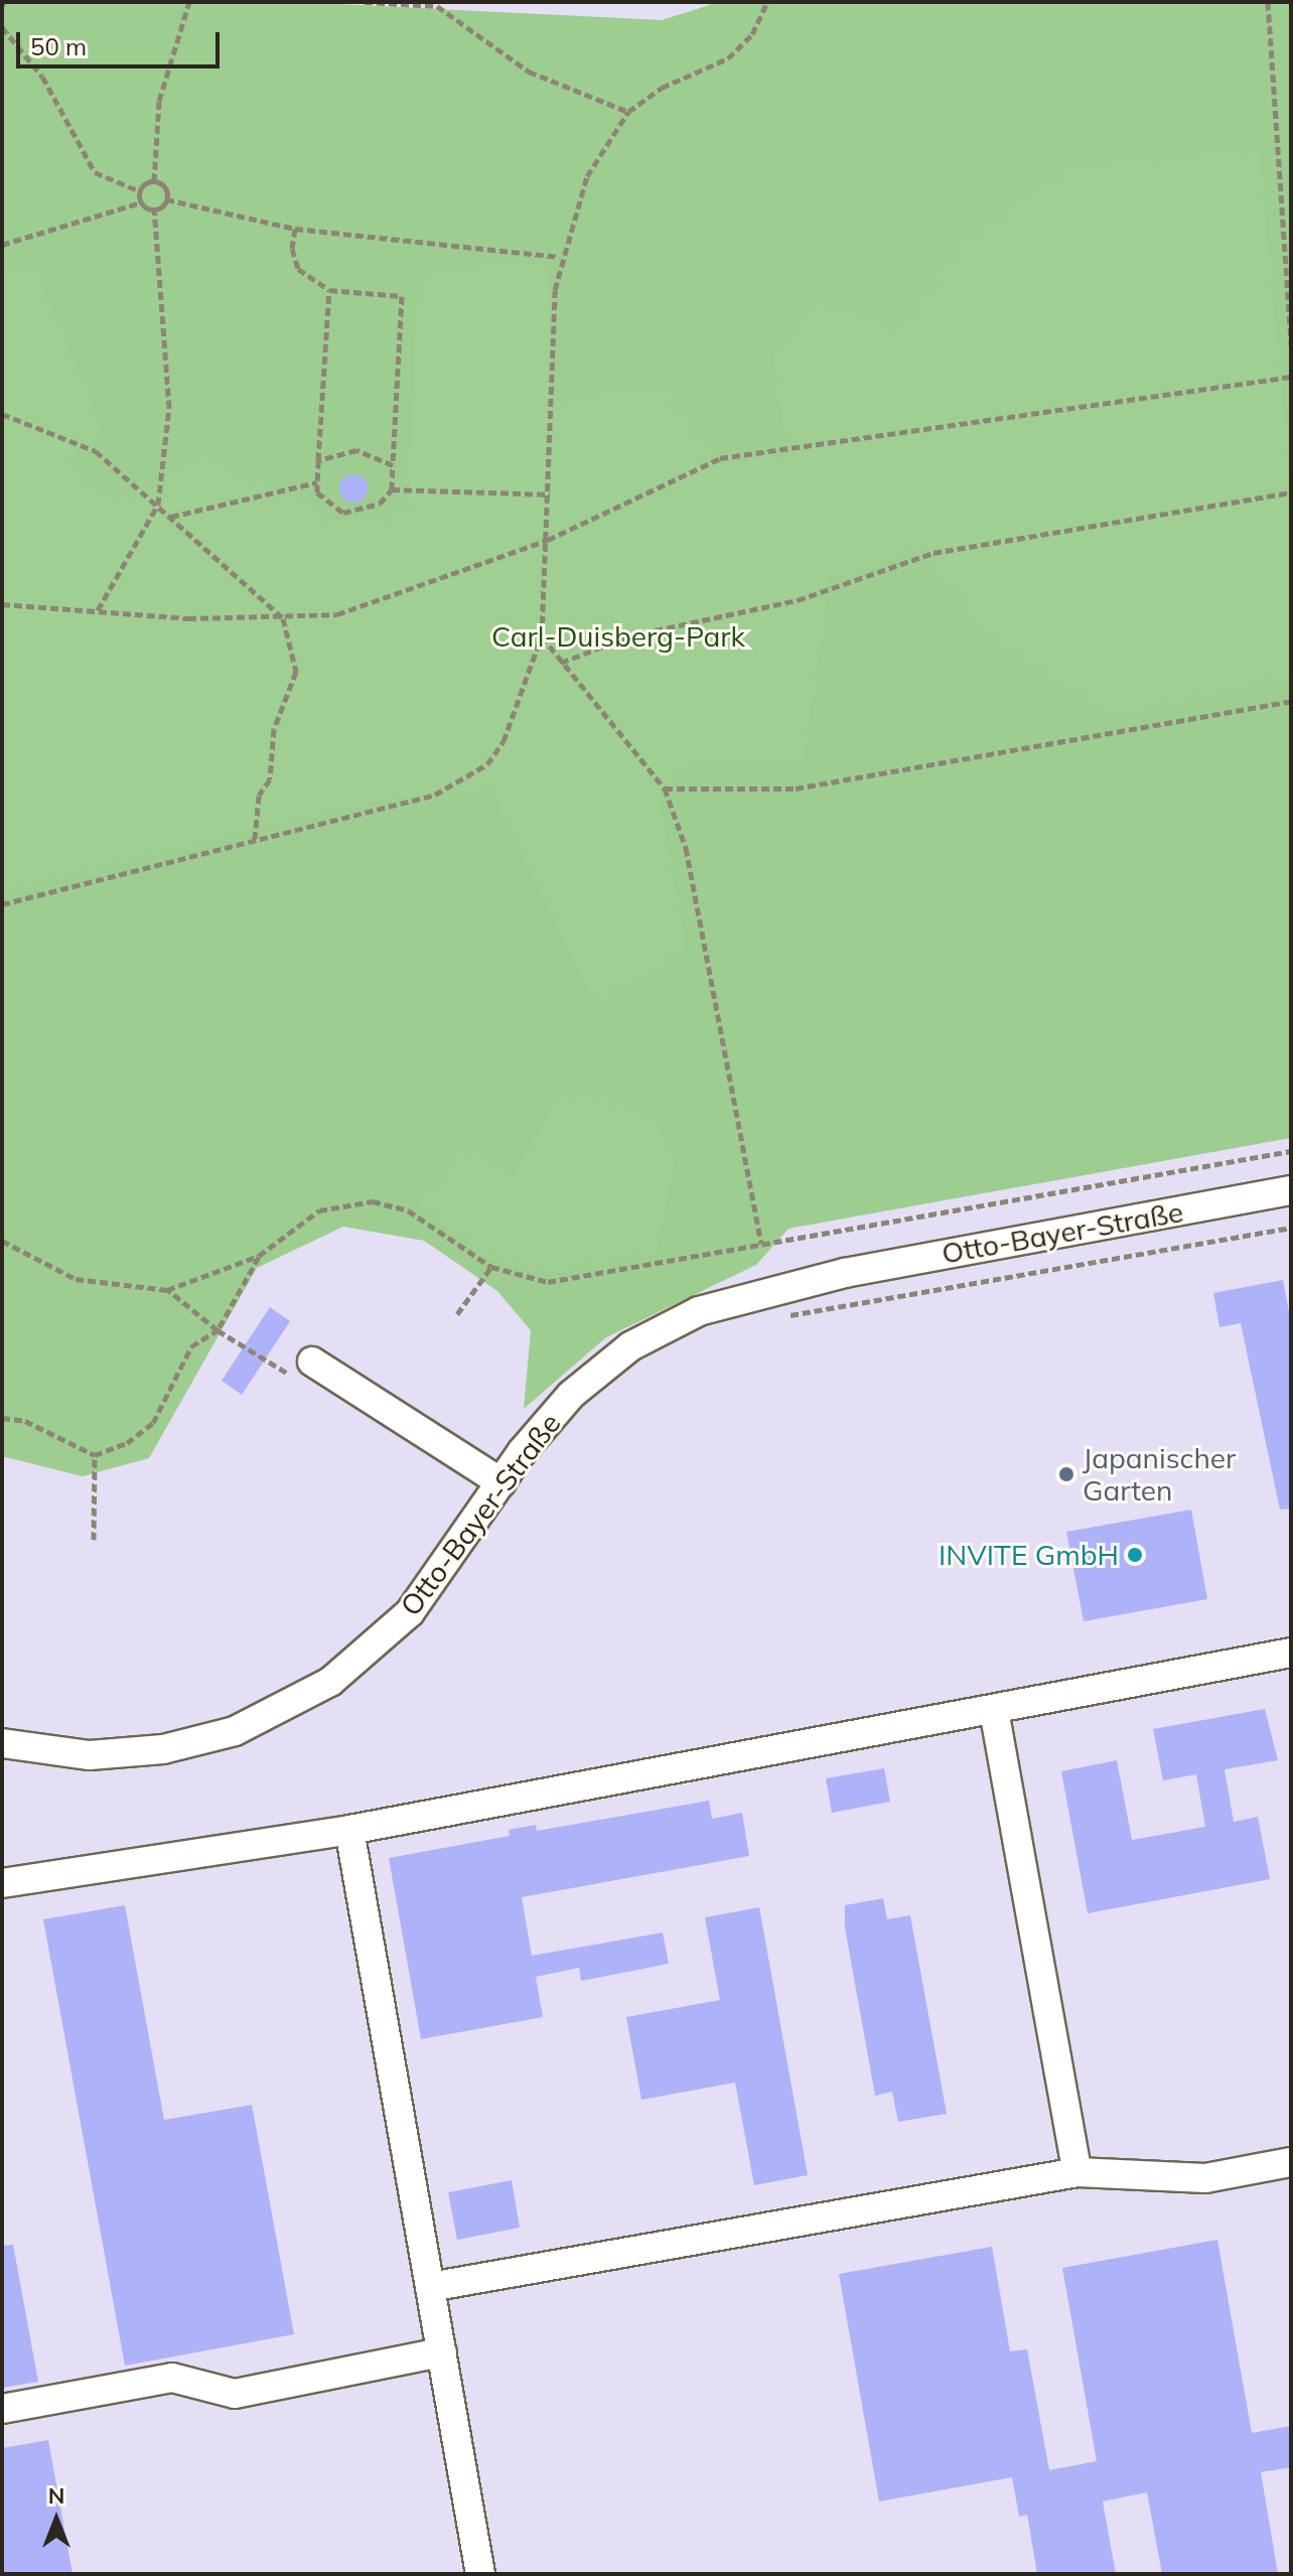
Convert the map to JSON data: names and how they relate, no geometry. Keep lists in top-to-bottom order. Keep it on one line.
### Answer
{"streets":{"street":["Otto-Bayer-Straße"]},"parks":["Carl-Duisberg-Park"],"places":["Japanischer Garten","INVITE GmbH"],"scale_bar":"50 m","north":"top"}
